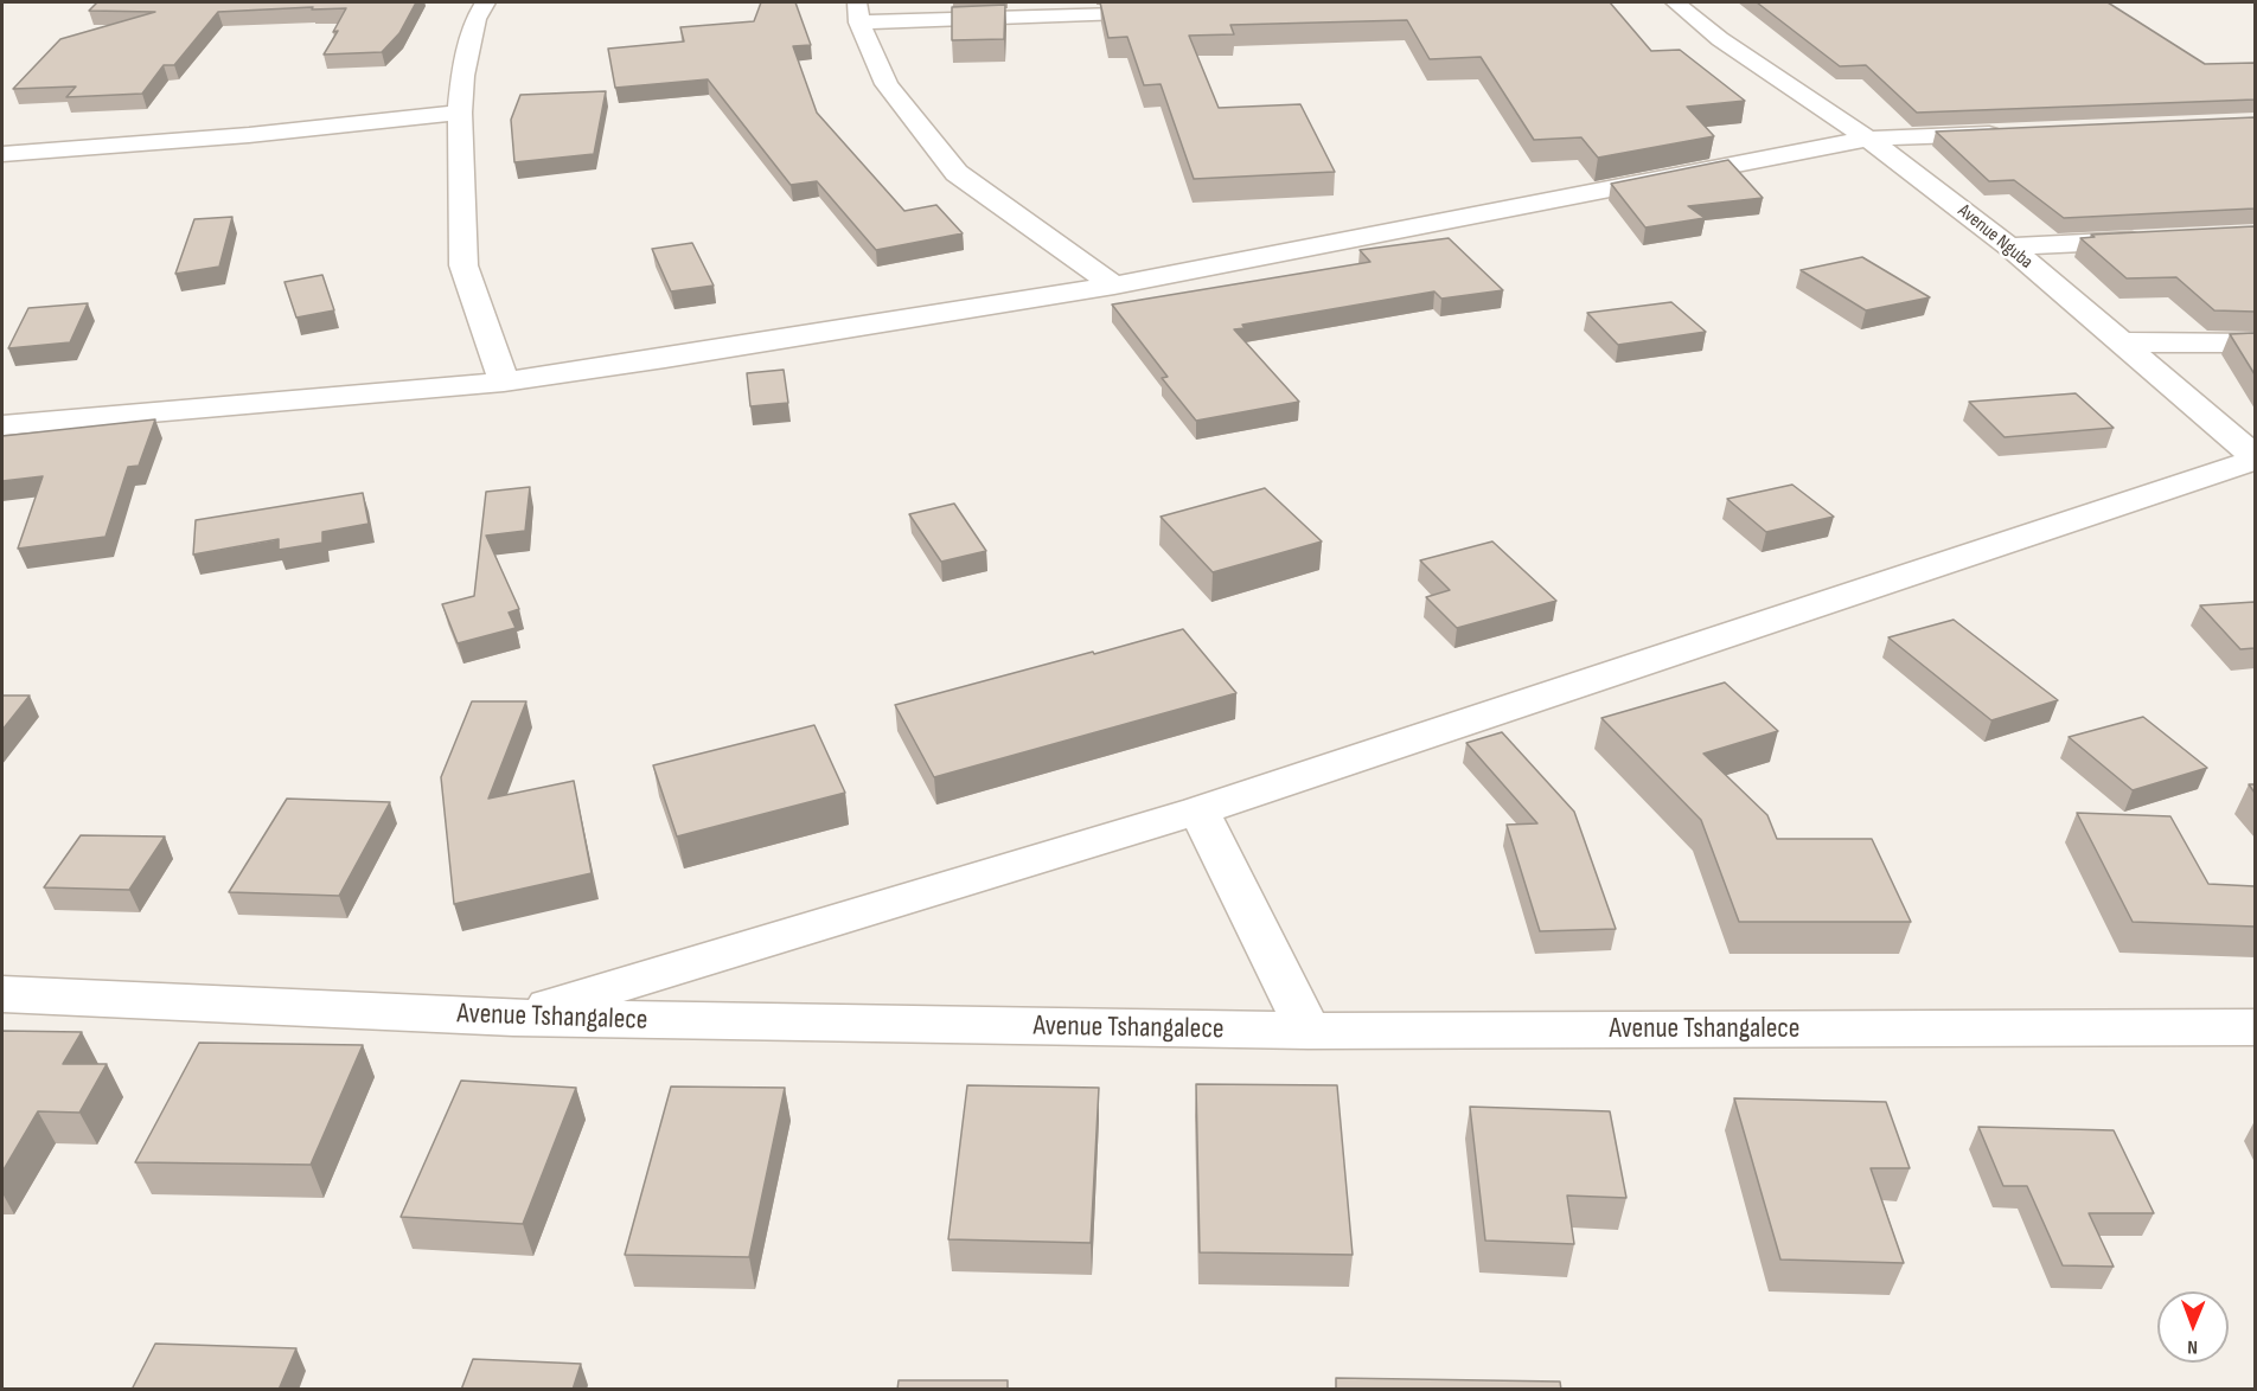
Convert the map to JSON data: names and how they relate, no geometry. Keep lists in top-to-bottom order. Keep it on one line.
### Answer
{"streets":{"street":["Avenue Nguba","Avenue Tshangalece"]},"north":"bottom"}
